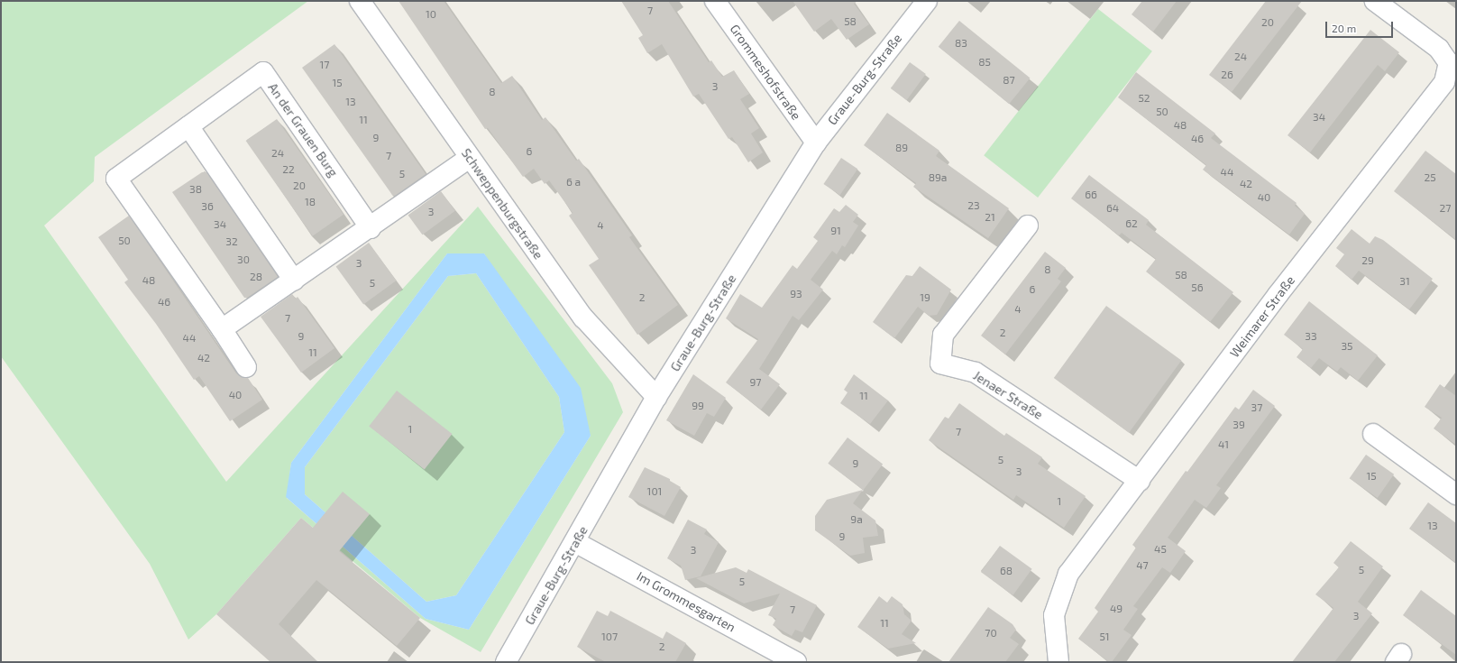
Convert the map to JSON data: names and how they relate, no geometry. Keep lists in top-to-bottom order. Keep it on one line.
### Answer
{"streets":{"street":["Grommeshofstraße","Graue-Burg-Straße","An der Grauen Burg","Schweppenburgstraße","Weimarer Straße","Jenaer Straße","Im Grommesgarten"]},"crossings":[["Grommeshofstraße","Graue-Burg-Straße"],["Graue-Burg-Straße","Schweppenburgstraße"],["Graue-Burg-Straße","Im Grommesgarten"],["Weimarer Straße","Jenaer Straße"]],"house_numbers":["7","10","58","20","83","24","85","17","26","87","15","3","8","52","13","50","34","11","48","9","46","89","6","24","7","22","44","5","89a","25","6 a","42","20","38","66","40","18","23","36","64","27","3","21","62","34","4","91","50","32","30","29","3","8","58","28","48","31","5","56","6","93","2","19","46","4","7","2","9","33","44","35","11","42","97","40","11","99","37","39","1","7","41","5","9","3","15","101","1","9a","13","9","45","3","47","5","68","5","49","7","3","11","70","107","51","2"],"scale_bar":"20 m"}
